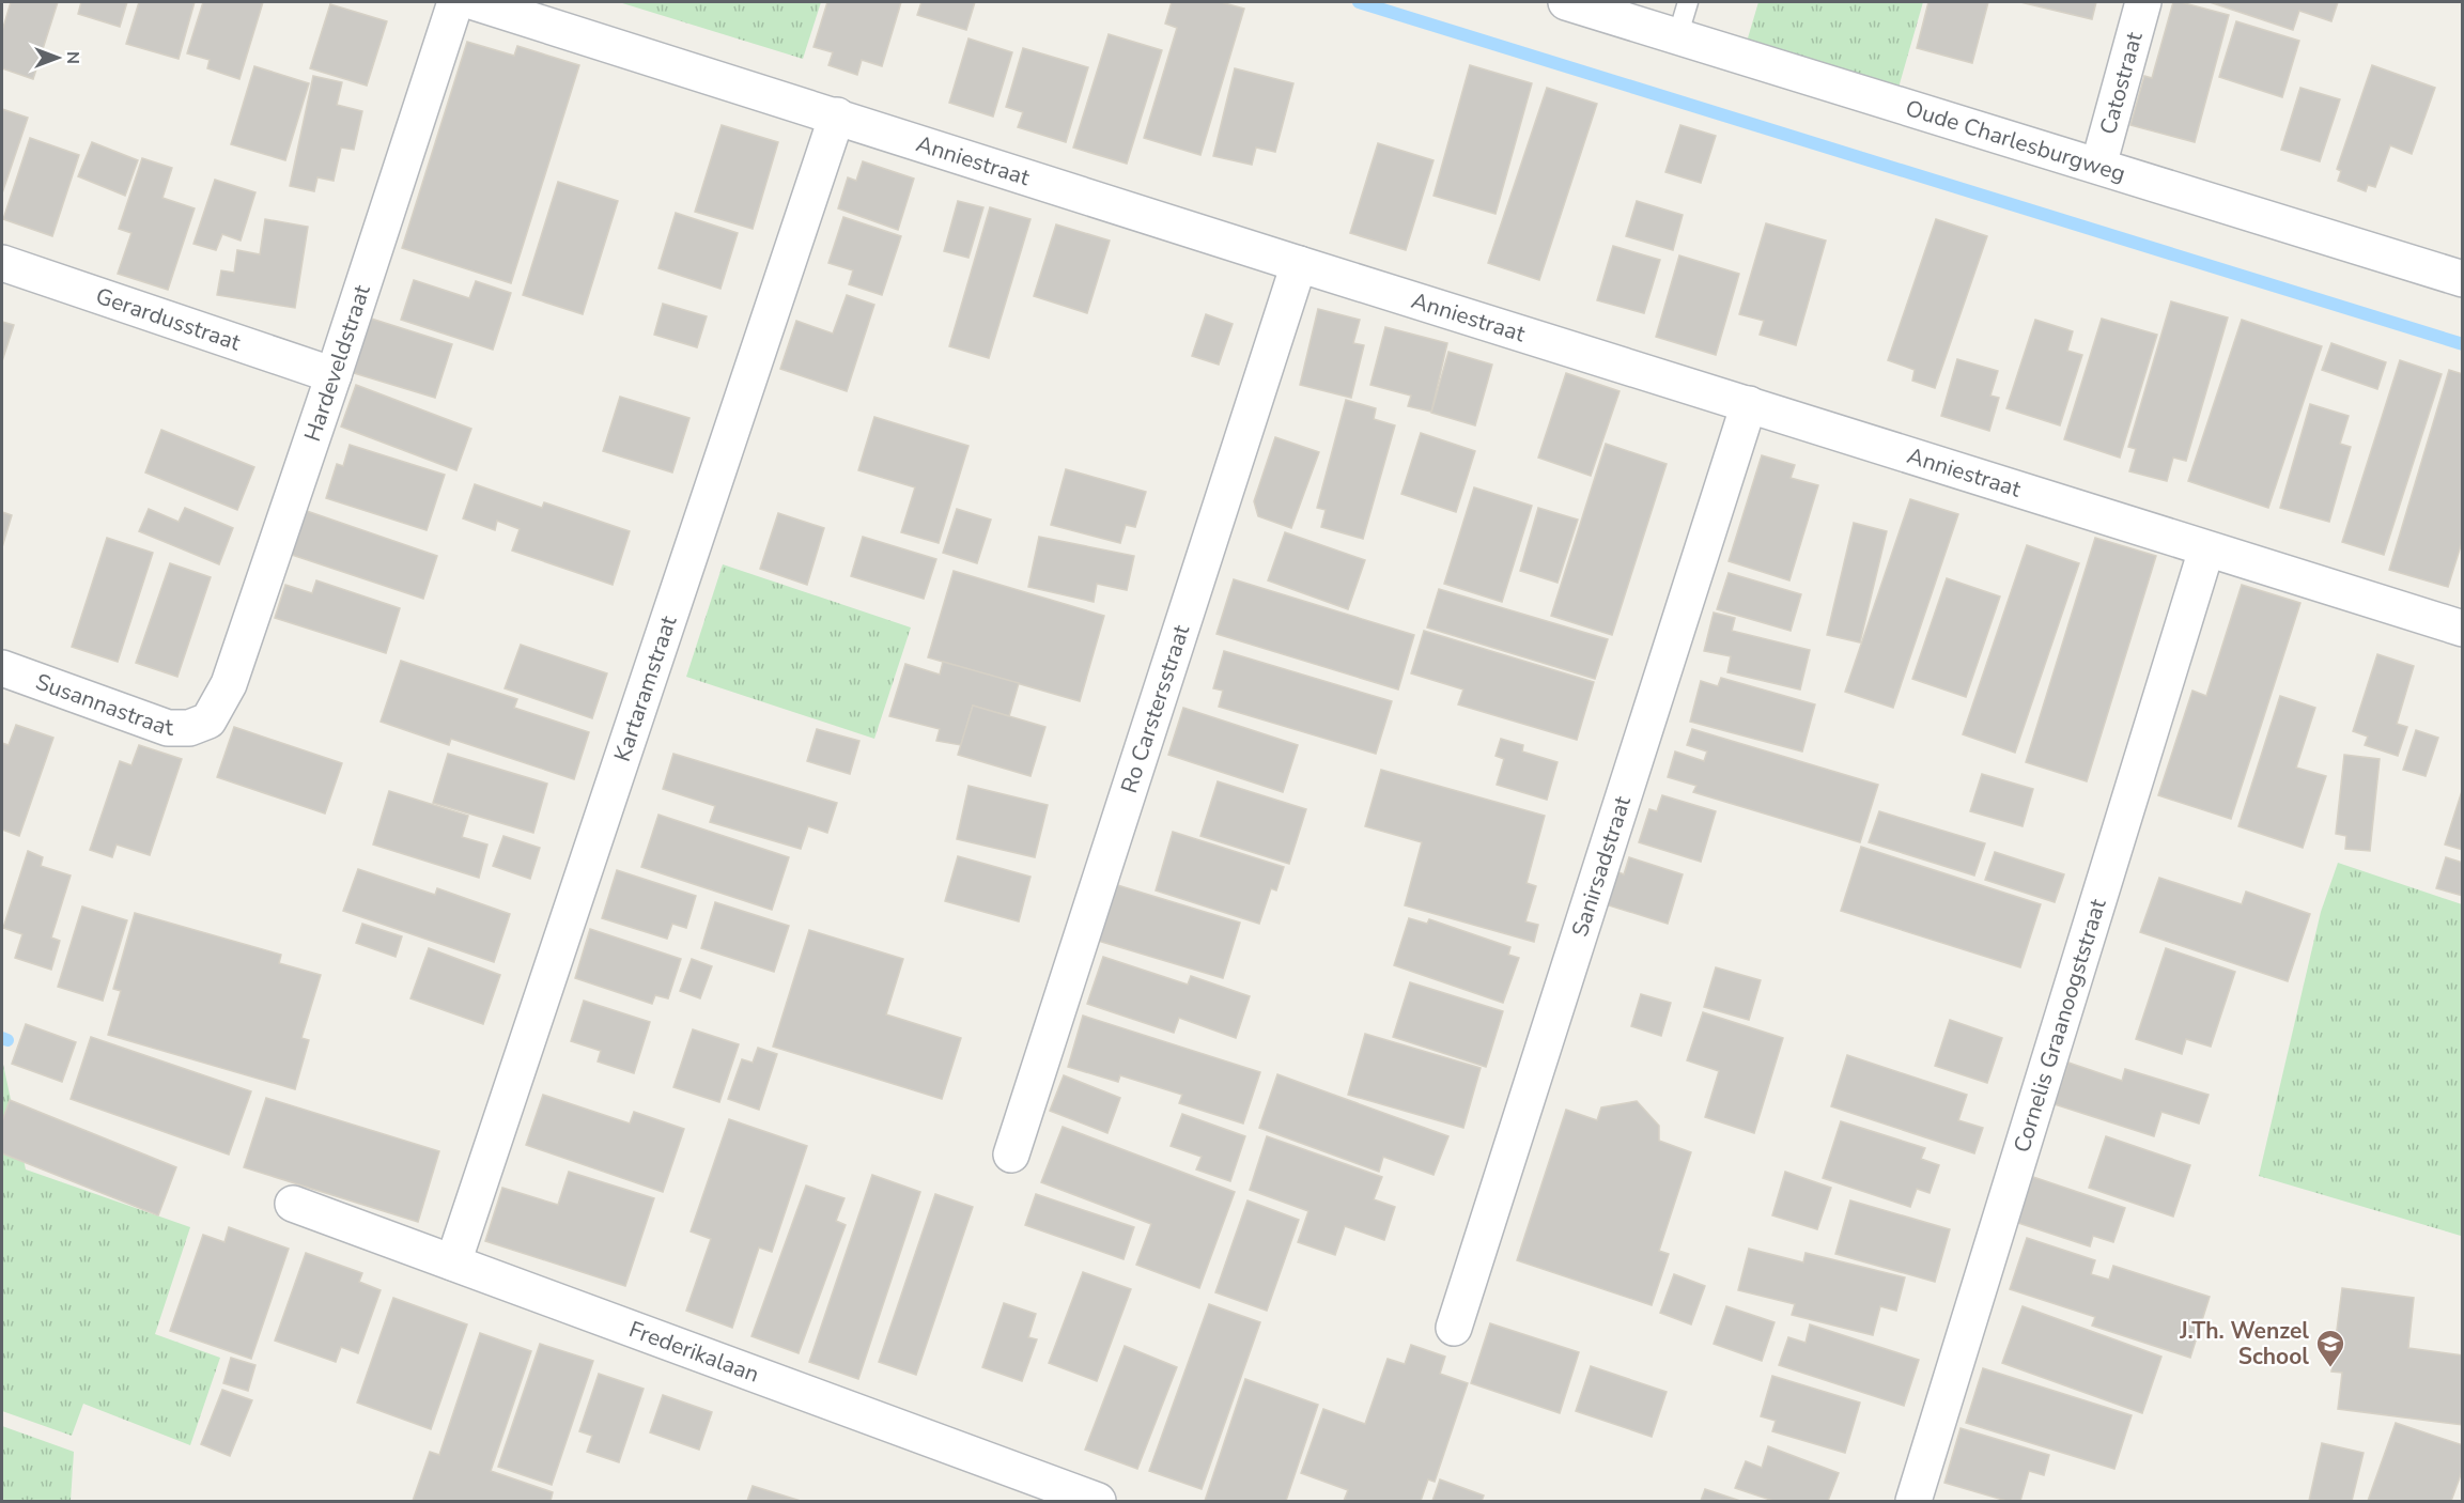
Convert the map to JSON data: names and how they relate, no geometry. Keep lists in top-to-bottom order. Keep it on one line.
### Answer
{"streets":{"street":["Catostraat","Oude Charlesburgweg","Anniestraat","Gerardusstraat","Hardeveldstraat","Kartaramstraat","Susannastraat","Ro Carstersstraat","Sanirsadstraat","Cornelis Graanoogststraat","Frederikalaan"]},"crossings":[["Catostraat","Oude Charlesburgweg"],["Anniestraat","Kartaramstraat"],["Anniestraat","Ro Carstersstraat"],["Anniestraat","Sanirsadstraat"],["Anniestraat","Cornelis Graanoogststraat"],["Gerardusstraat","Hardeveldstraat"],["Hardeveldstraat","Susannastraat"],["Kartaramstraat","Frederikalaan"]],"places":{"school or university":["J.Th. Wenzel School"]},"north":"right"}
